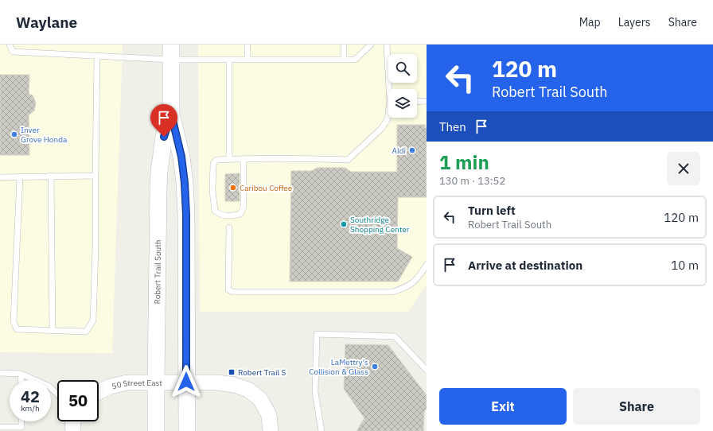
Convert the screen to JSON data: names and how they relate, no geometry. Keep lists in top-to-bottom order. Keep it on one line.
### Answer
{"streets":{"main road":["Robert Trail South"],"street":["50 Street East"]},"crossings":[["Robert Trail South","50 Street East"]],"places":{"other":["Inver Grove Honda","Aldi","Caribou Coffee","Southridge Shopping Center","LaMettry's Collision & Glass"],"transit":["Robert Trail S"]},"page":{"header":"Waylane","nav":["Map","Layers","Share"],"turn":["120 m","Robert Trail South"],"then":"Then","heading":["1 min","130 m · 13:52"],"list":[{"name":"Turn left","note":"Robert Trail South","value":"120 m"},{"name":"Arrive at destination","value":"10 m"}],"speed":"42 km/h","limit":"50","buttons":["Exit","Share"]}}
